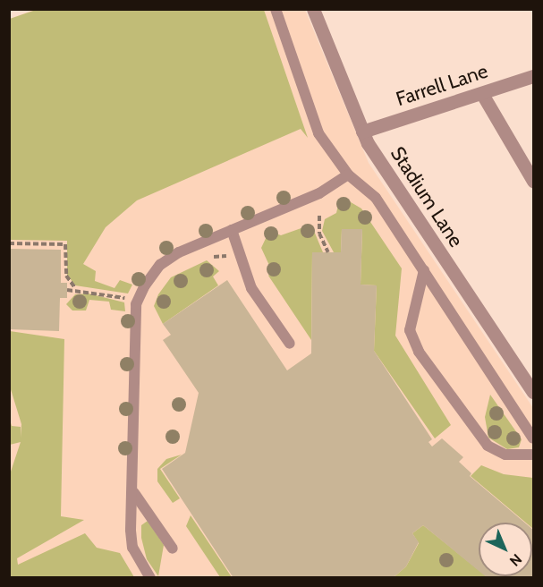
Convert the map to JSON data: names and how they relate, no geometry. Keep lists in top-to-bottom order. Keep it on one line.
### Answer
{"streets":{"street":["Farrell Lane","Stadium Lane"]},"crossings":[["Farrell Lane","Stadium Lane"]],"north":"bottom right"}
